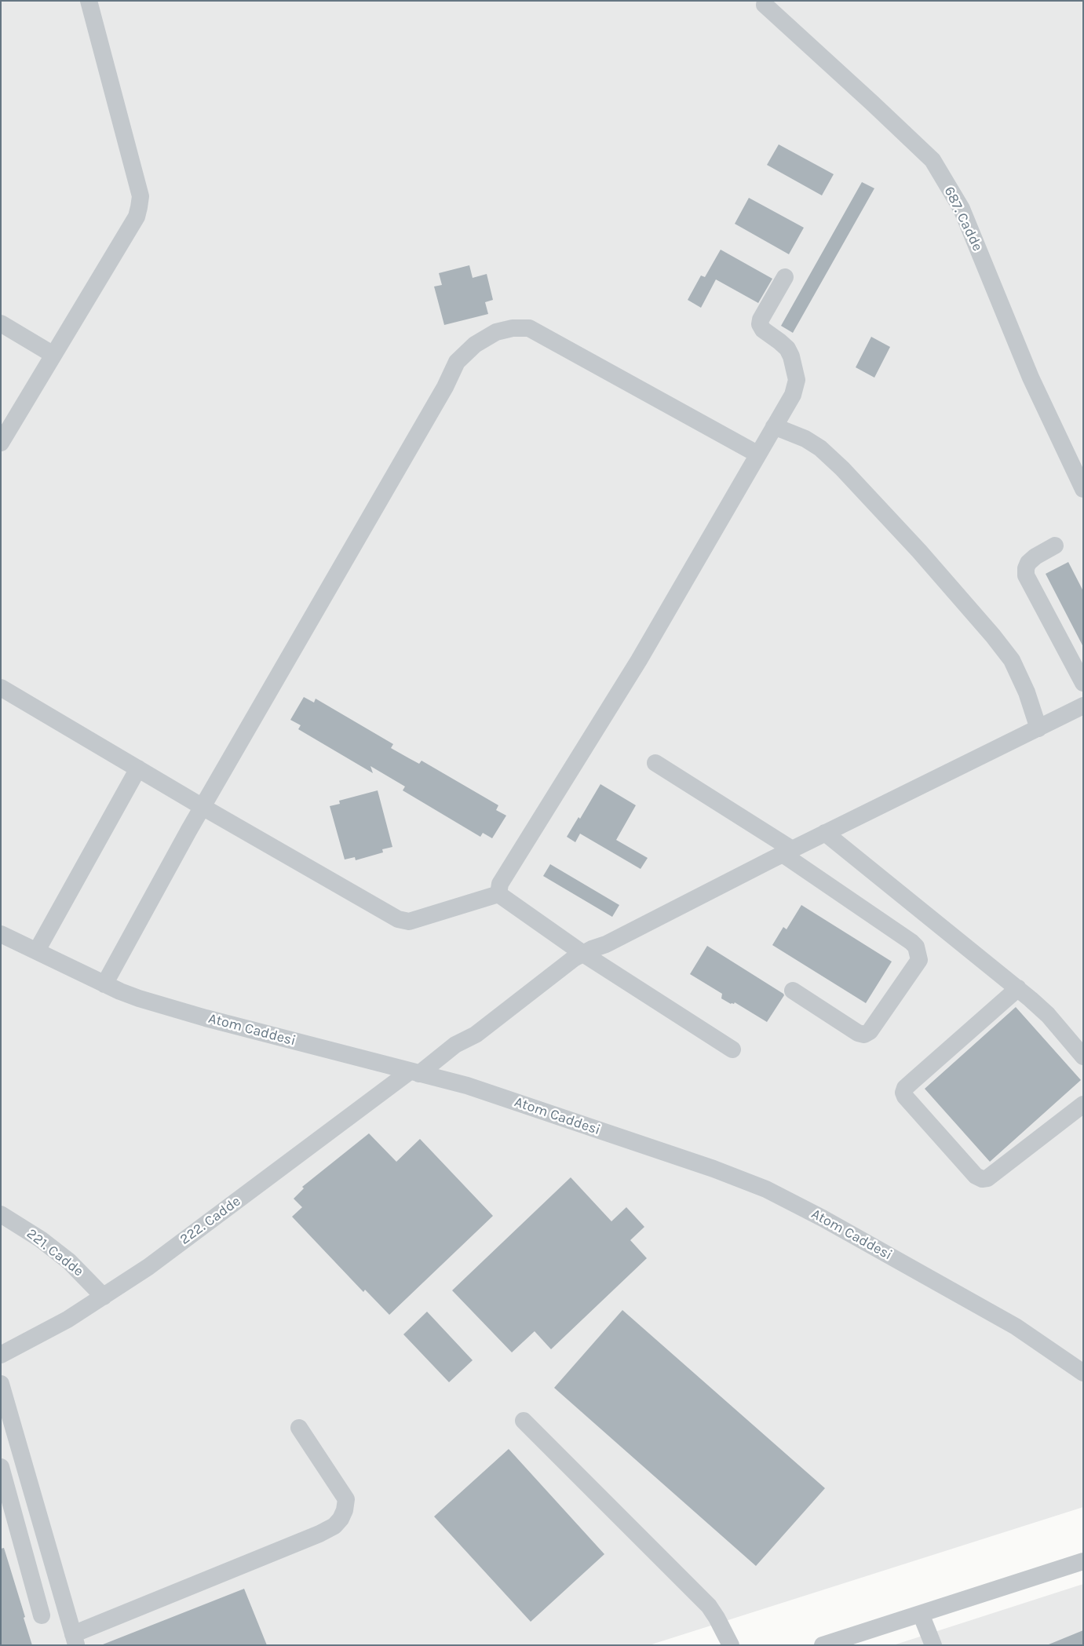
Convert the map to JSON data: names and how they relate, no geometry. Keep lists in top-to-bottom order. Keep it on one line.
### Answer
{"streets":{"street":["687. Cadde","Atom Caddesi","222. Cadde","221. Cadde"]},"crossings":[["Atom Caddesi","222. Cadde"],["222. Cadde","221. Cadde"]]}
